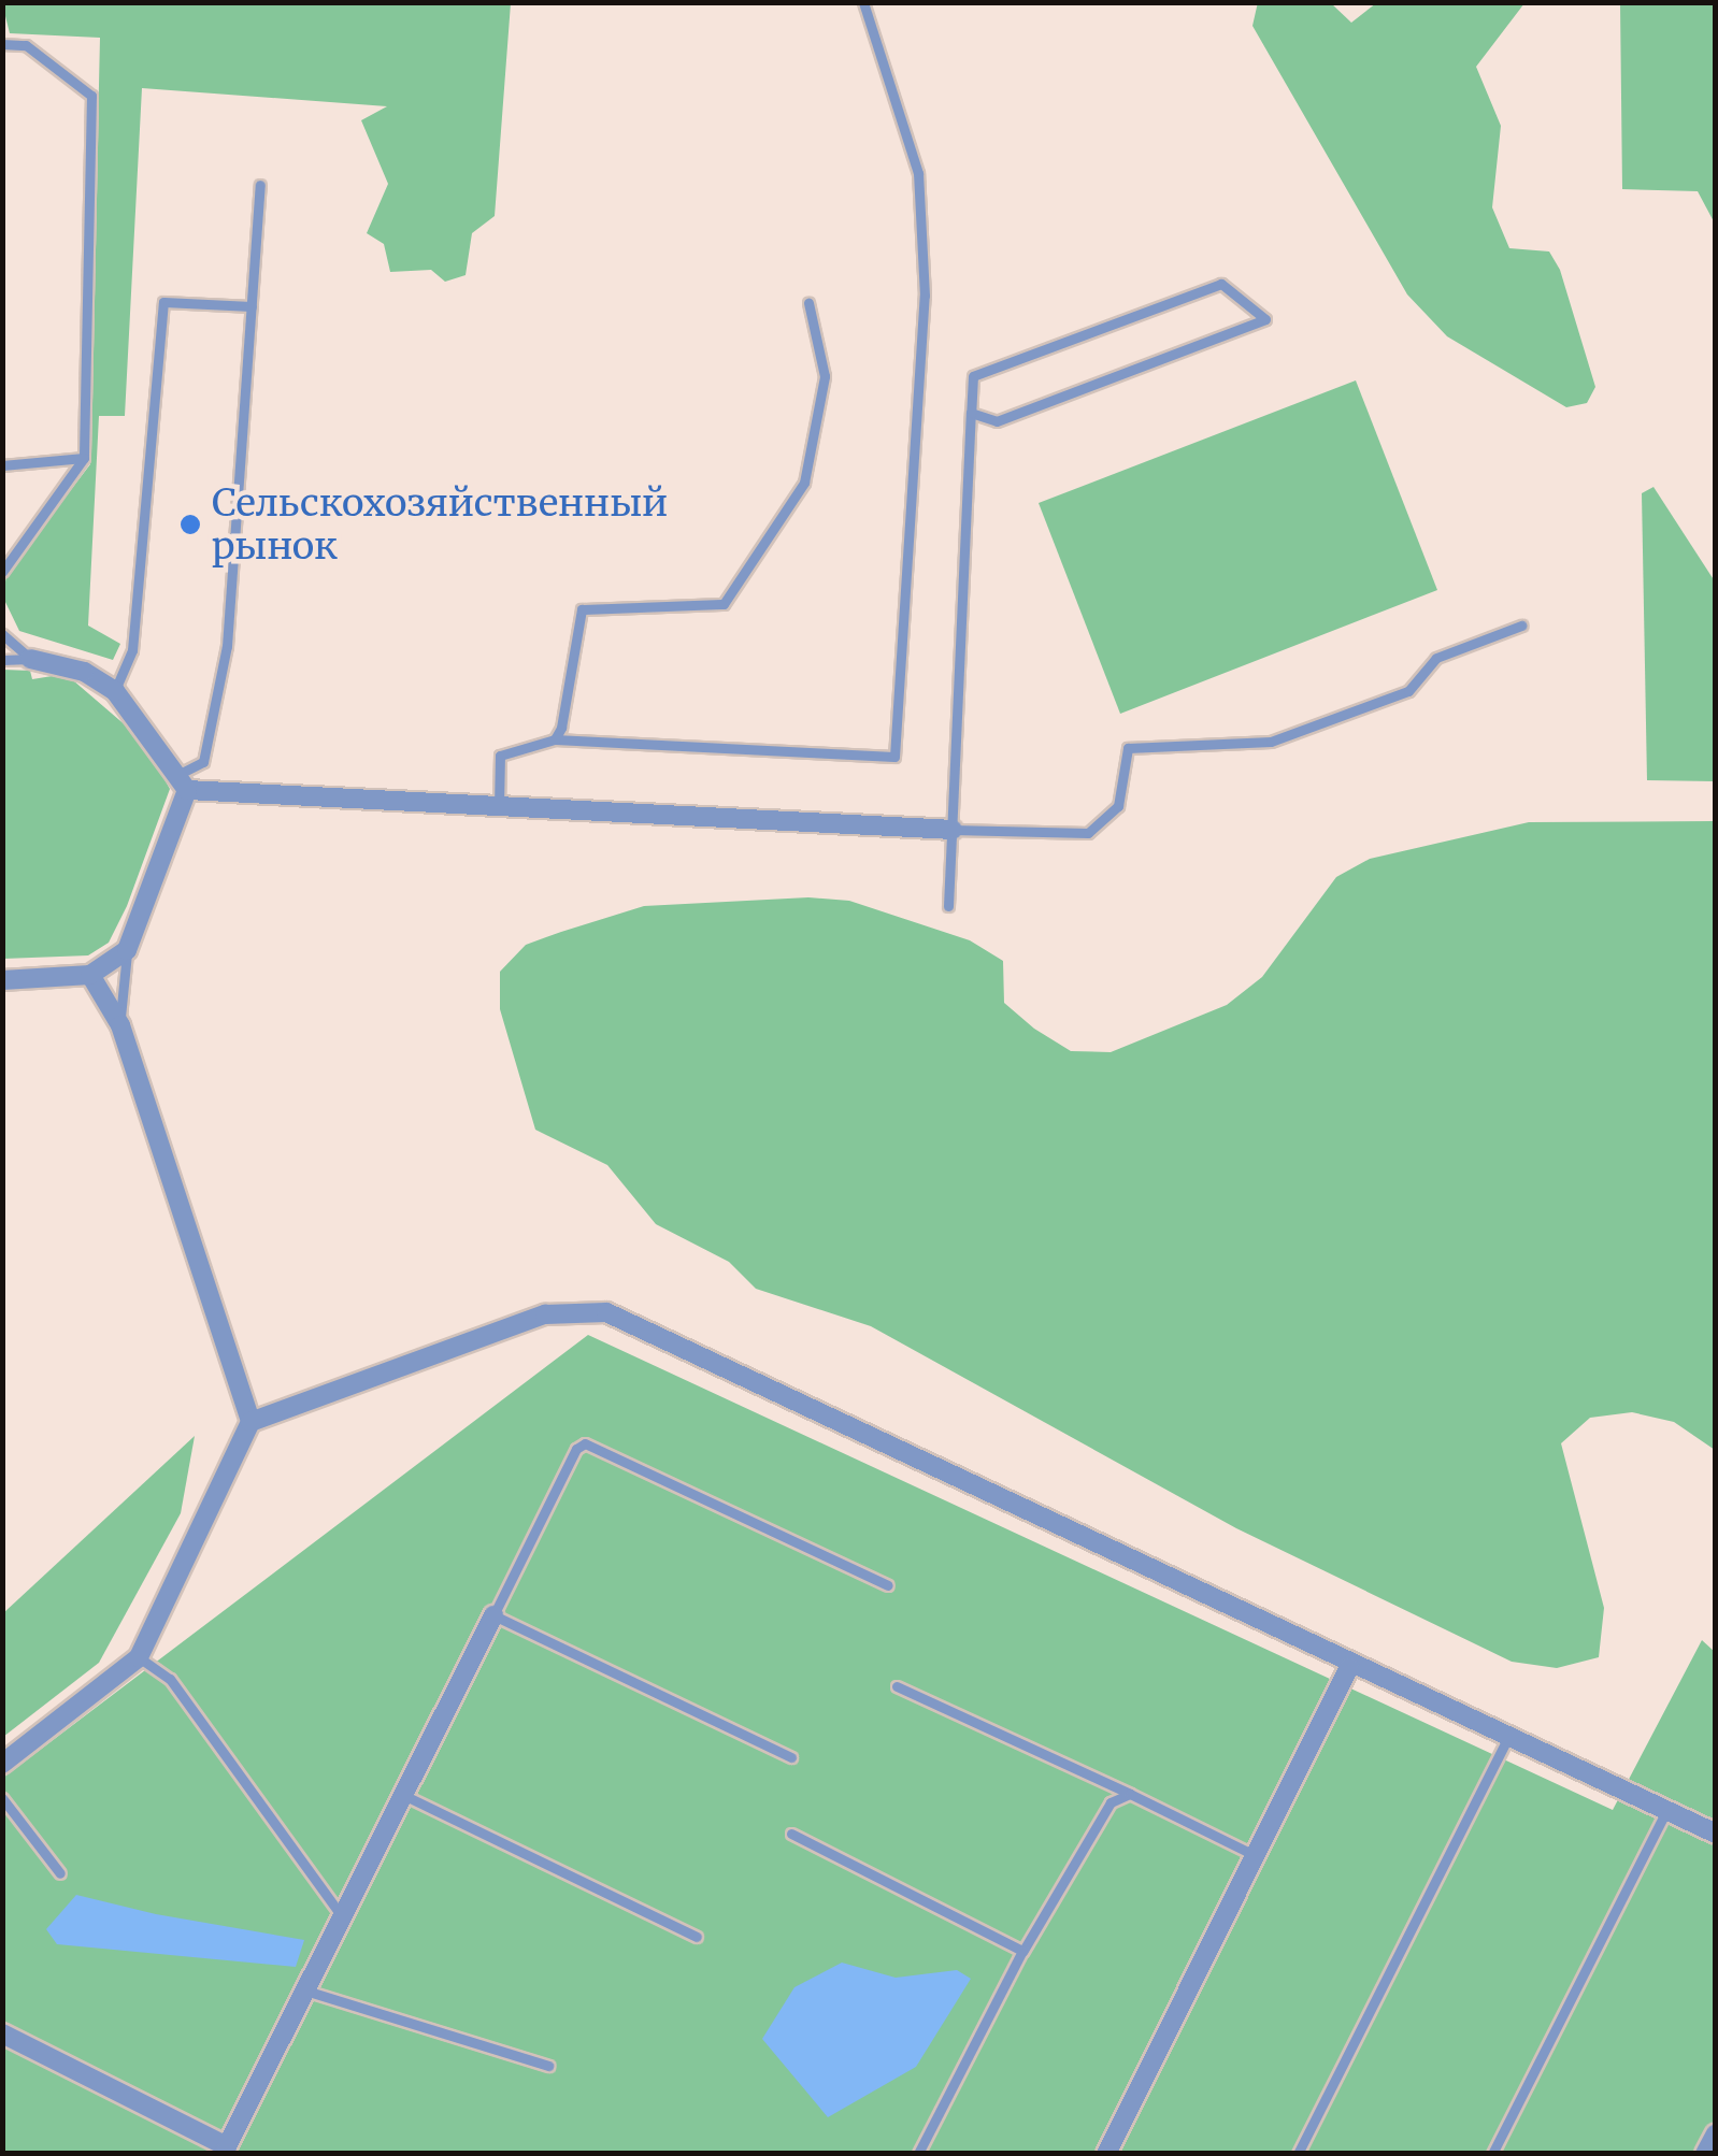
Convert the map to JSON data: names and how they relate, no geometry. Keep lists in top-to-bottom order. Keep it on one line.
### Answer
{"places":["Сельскохозяйственный рынок"]}
